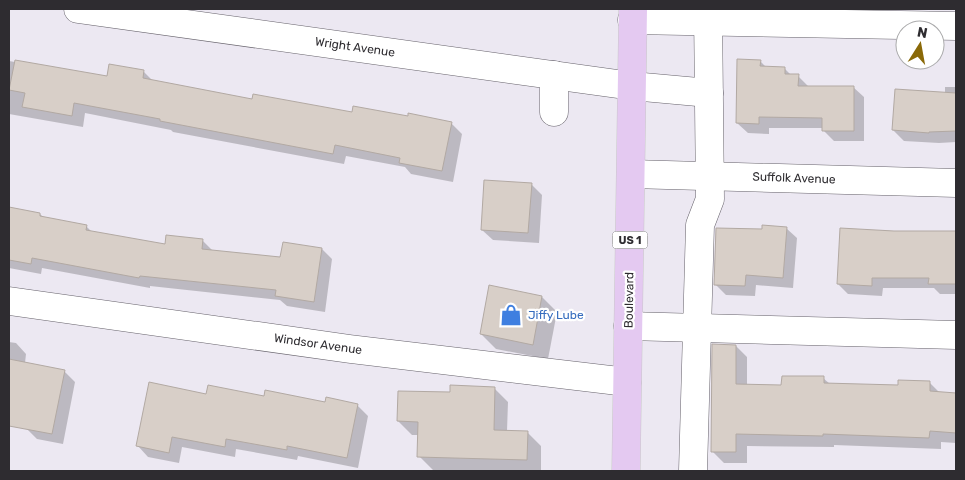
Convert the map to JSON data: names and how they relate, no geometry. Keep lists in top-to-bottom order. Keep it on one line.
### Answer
{"streets":{"main road":["US 1","Boulevard"],"street":["Wright Avenue","Suffolk Avenue","Windsor Avenue"]},"crossings":[["Wright Avenue","Boulevard"],["Suffolk Avenue","Boulevard"],["Boulevard","Windsor Avenue"]],"places":{"shop":["Jiffy Lube"]},"north":"top"}
